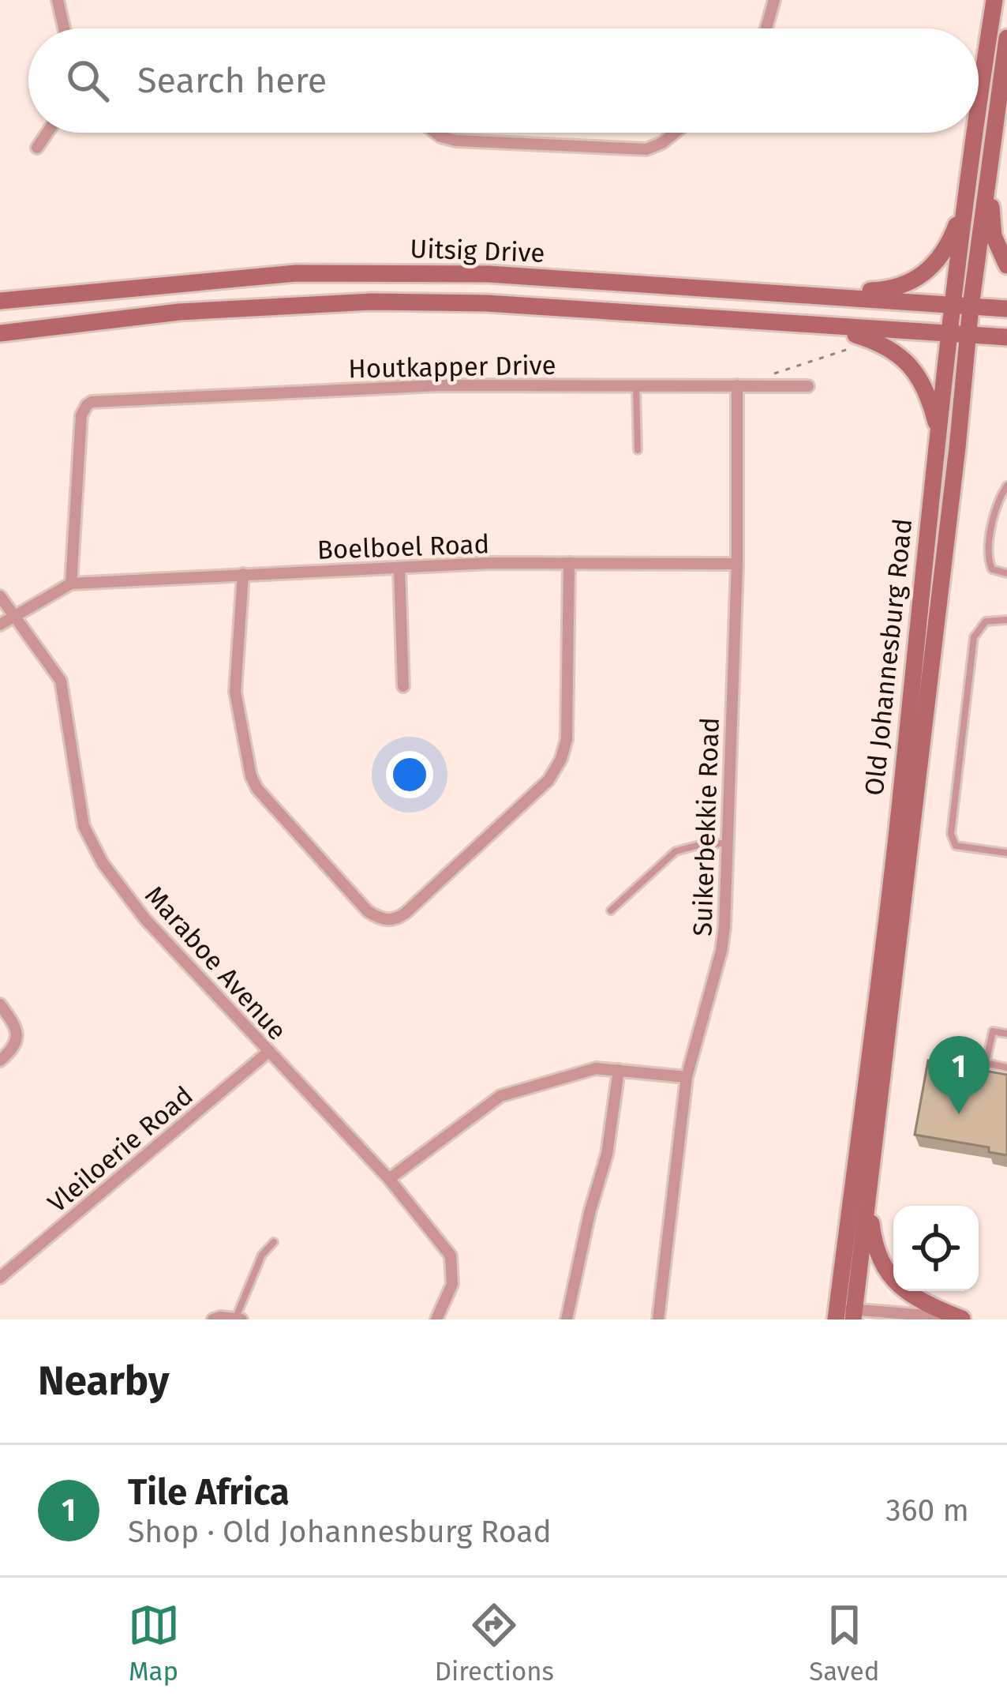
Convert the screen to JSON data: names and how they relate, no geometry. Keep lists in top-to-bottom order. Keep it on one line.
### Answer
{"streets":{"main road":["Uitsig Drive","Old Johannesburg Road"],"street":["Houtkapper Drive","Boelboel Road","Suikerbekkie Road","Maraboe Avenue","Vleiloerie Road"]},"crossings":[["Uitsig Drive","Old Johannesburg Road"],["Houtkapper Drive","Boelboel Road"],["Houtkapper Drive","Suikerbekkie Road"],["Boelboel Road","Suikerbekkie Road"],["Maraboe Avenue","Vleiloerie Road"]],"page":{"search":"Search here","pins":"1","heading":"Nearby","list":[{"mark":"1","name":"Tile Africa","note":"Shop · Old Johannesburg Road","value":"360 m"}],"nav":["Map","Directions","Saved"]}}
